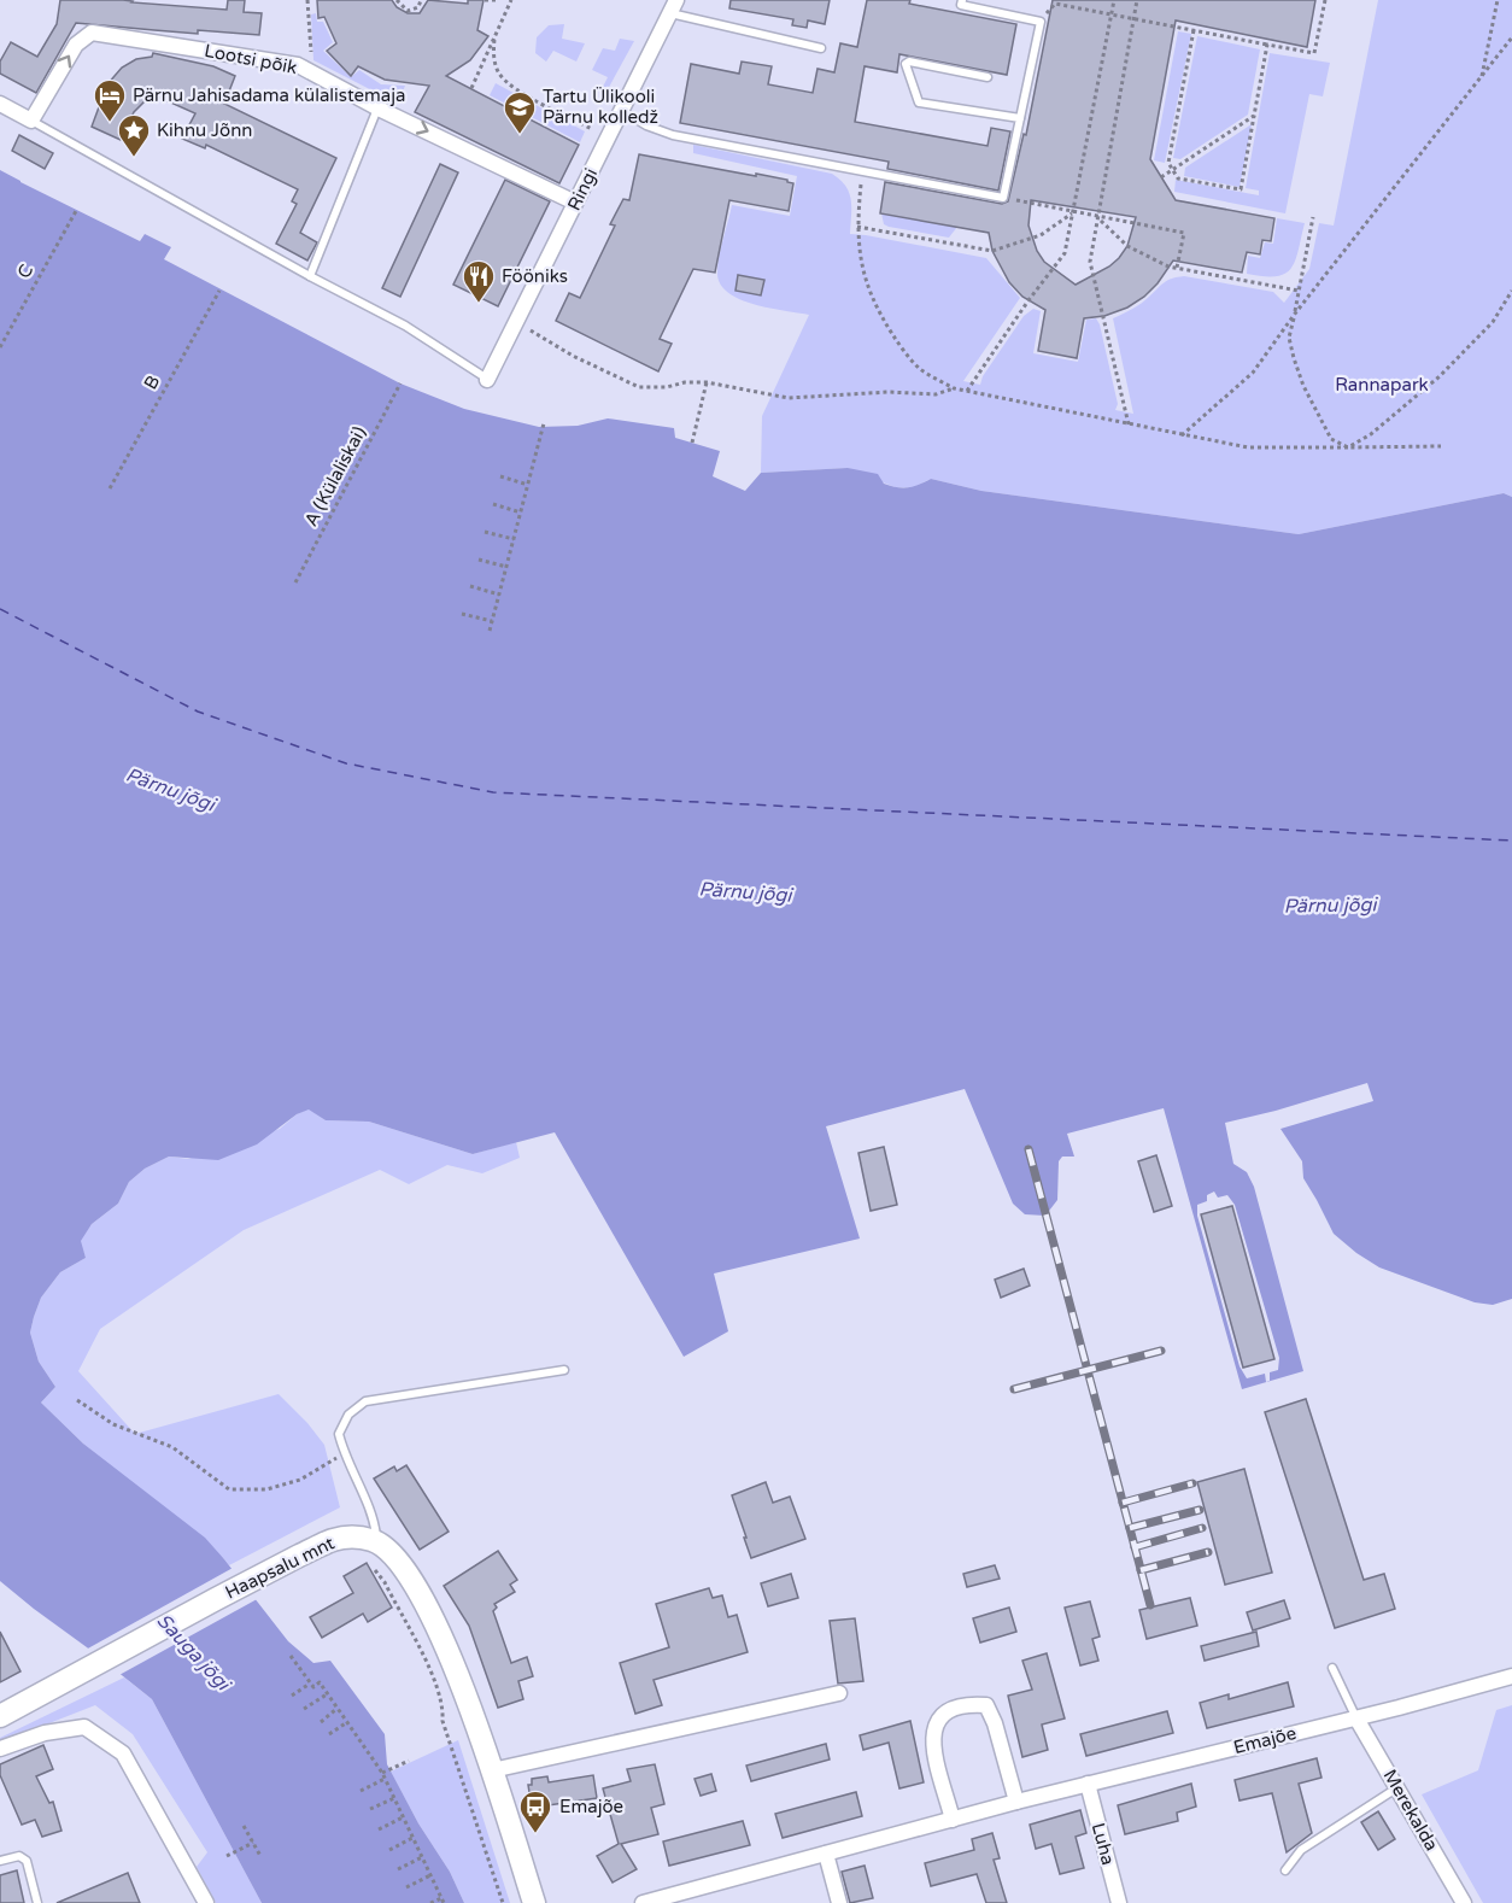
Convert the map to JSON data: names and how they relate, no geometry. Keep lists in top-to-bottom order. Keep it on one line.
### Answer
{"streets":{"main road":["Haapsalu mnt"],"street":["Lootsi põik","Ringi","Emajõe","Merekalda","Luha"],"path":["C","B","A (Külaliskai)"]},"crossings":[["Lootsi põik","Ringi"],["Emajõe","Merekalda"],["Emajõe","Luha"]],"one_way":["Lootsi põik"],"water":["Pärnu jõgi","Sauga jõgi"],"parks":["Rannapark"],"places":{"hotel":["Pärnu Jahisadama külalistemaja"],"school or university":["Tartu Ülikooli Pärnu kolledž"],"place":["Kihnu Jõnn"],"restaurant":["Fööniks"],"bus stop":["Emajõe"]}}
